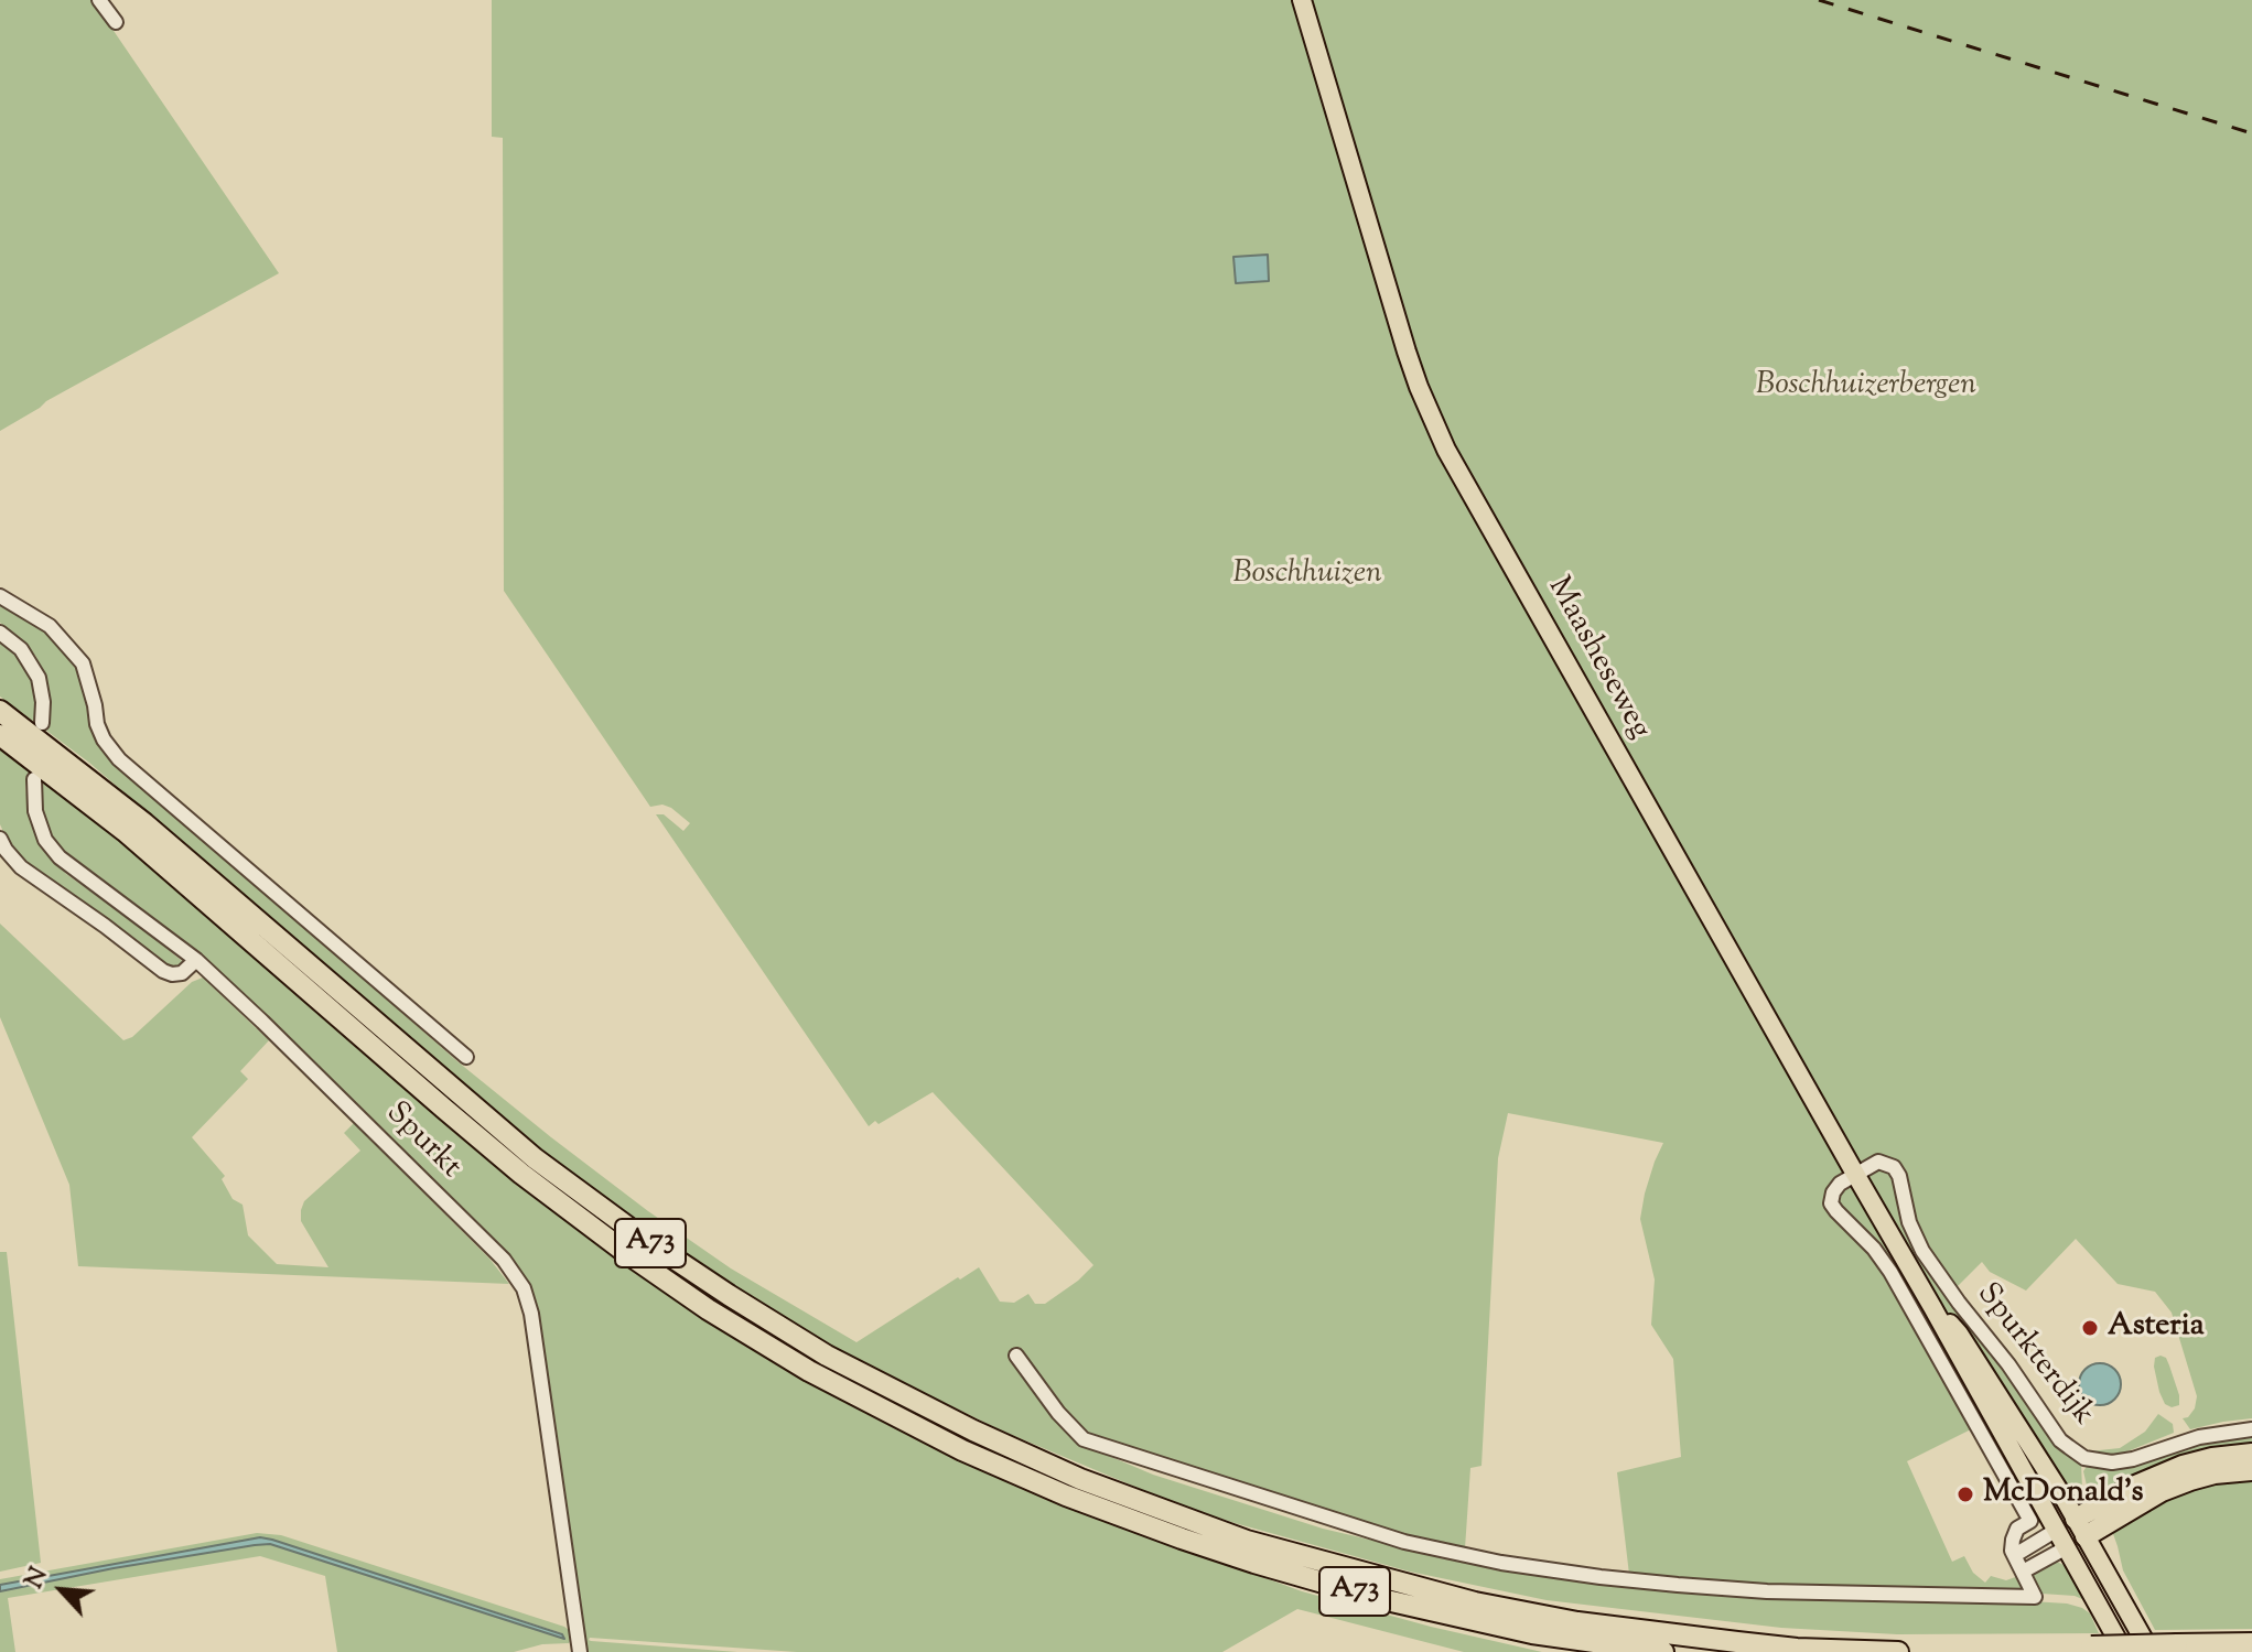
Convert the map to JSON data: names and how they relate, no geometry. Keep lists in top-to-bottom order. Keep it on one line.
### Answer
{"streets":{"highway":["A73"],"main road":["Maasheseweg"],"street":["Spurkt","Spurkterdijk"]},"crossings":[["Maasheseweg","Spurkterdijk"]],"parks":["Boschhuizerbergen","Boschhuizen"],"places":["Asteria","McDonald's"],"north":"top left"}
